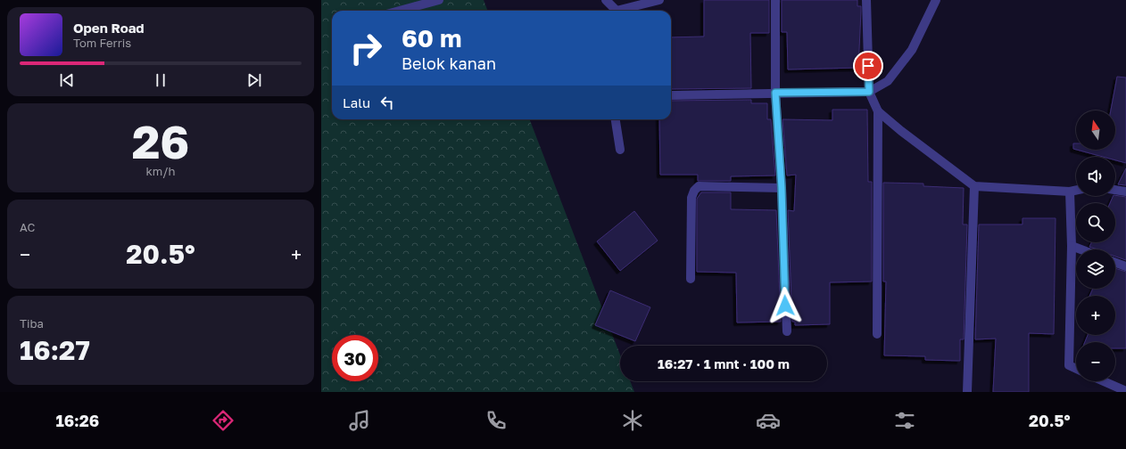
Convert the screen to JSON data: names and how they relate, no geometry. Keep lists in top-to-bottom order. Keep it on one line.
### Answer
{"north":"top","page":{"turn":["60 m","Belok kanan"],"song":["Open Road","Tom Ferris"],"then":"Lalu","tile":[["26","km/h"],"AC",["Tiba","16:27"]],"map_buttons":["+","−"],"heat":["−","20.5°","+"],"limit":"30","trip":"16:27 · 1 mnt · 100 m","tabs":["16:26","20.5°"]}}
